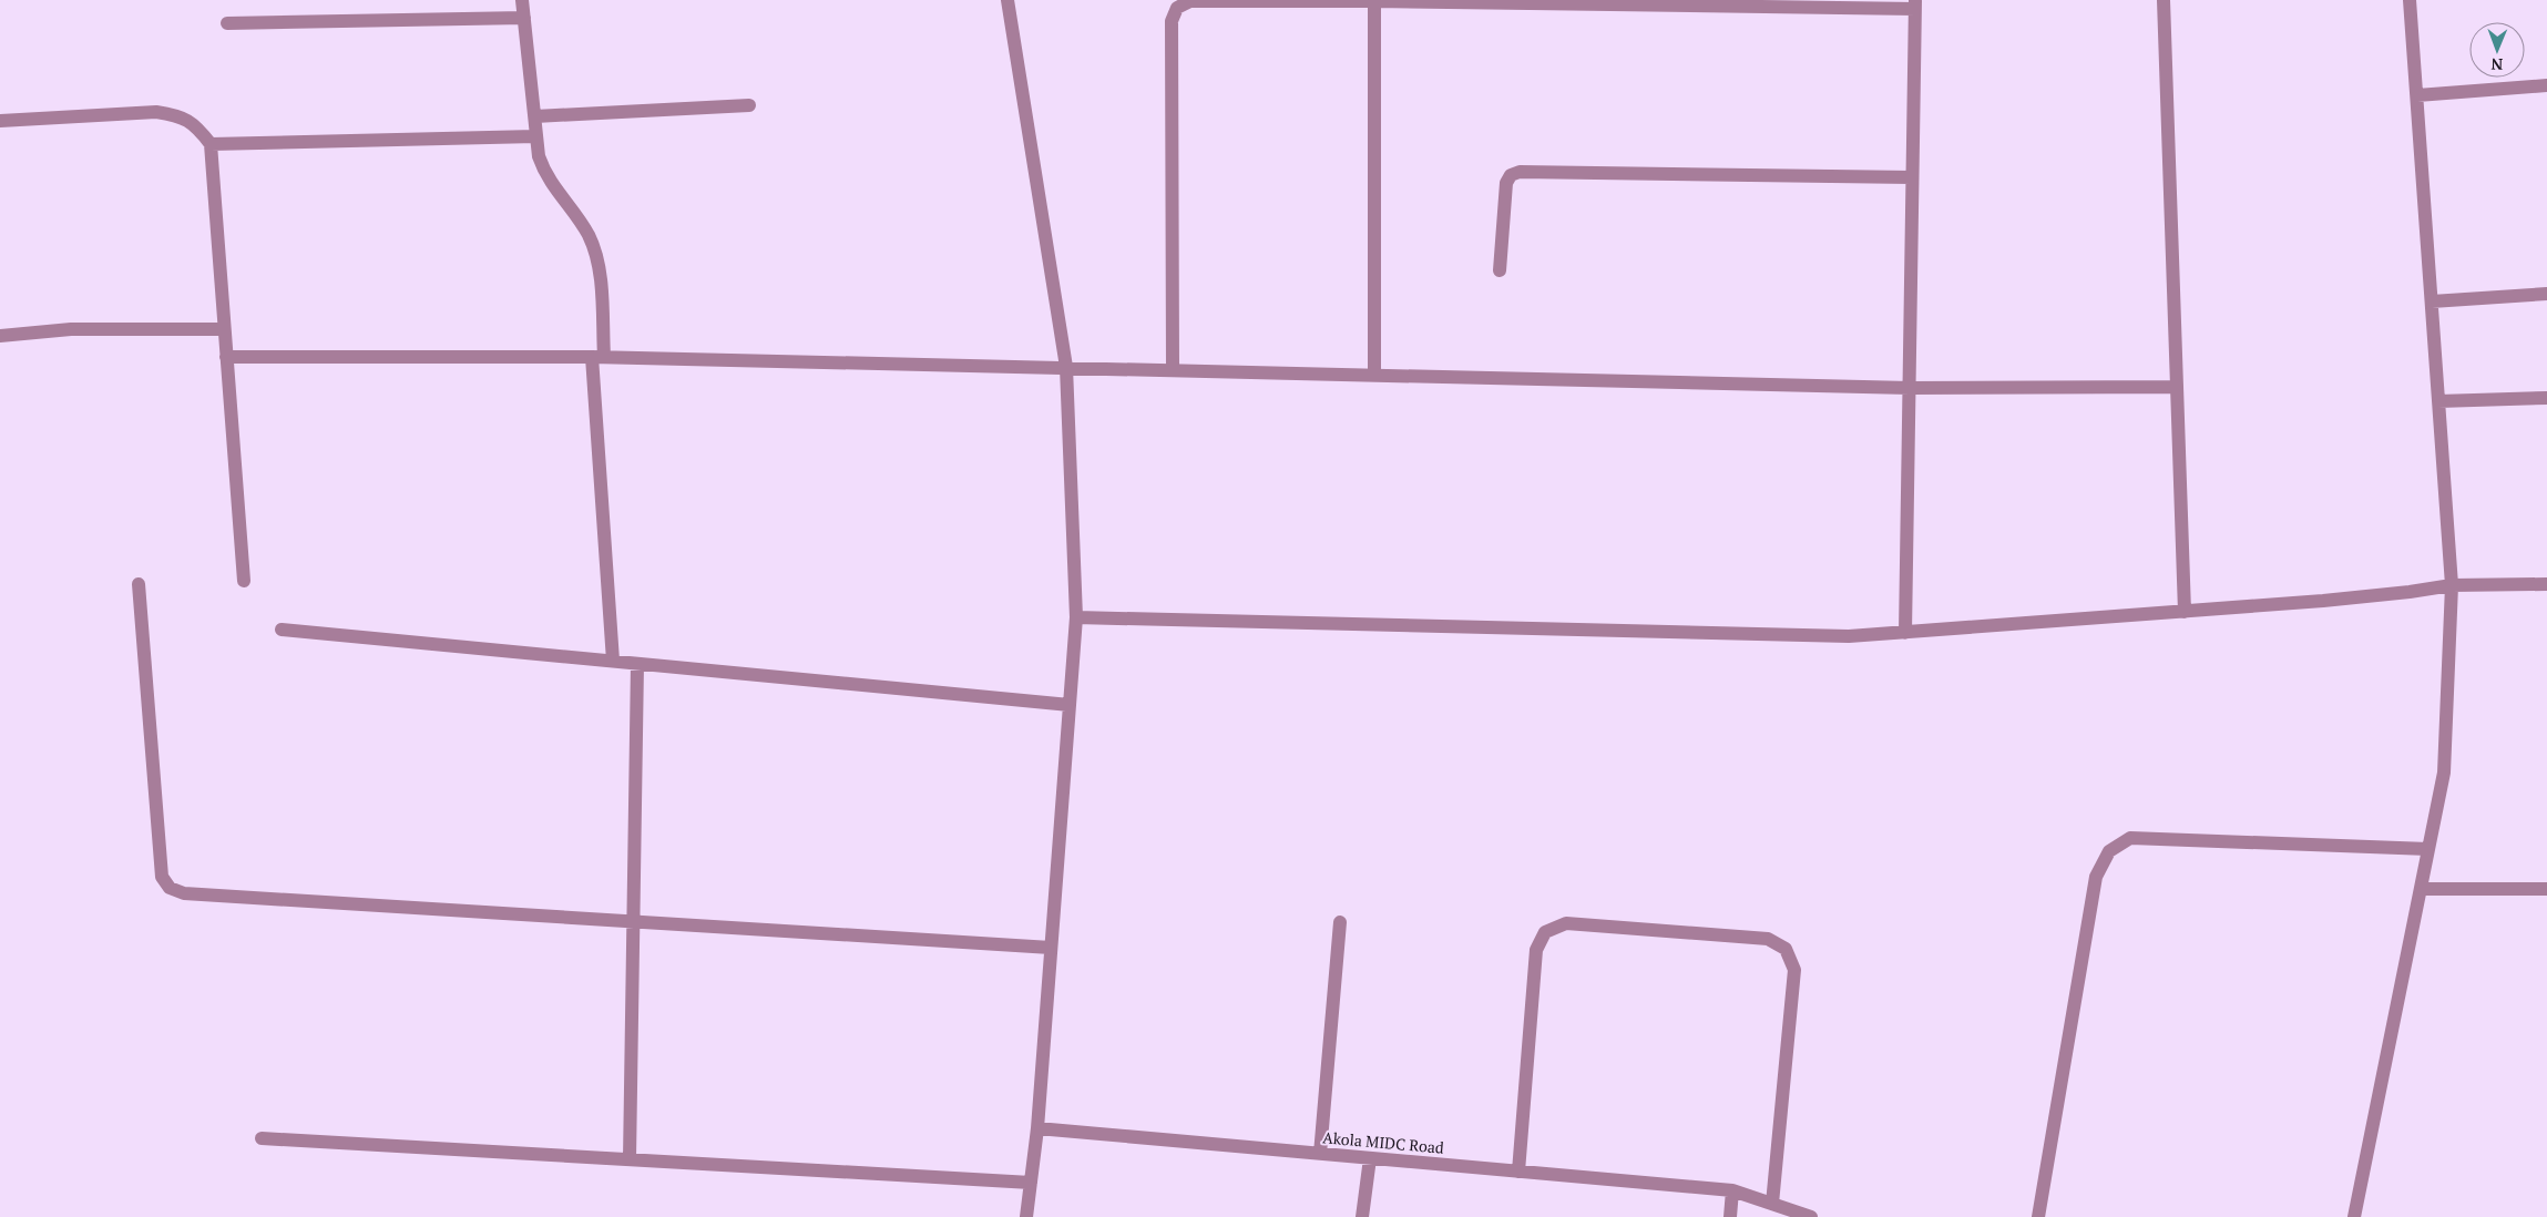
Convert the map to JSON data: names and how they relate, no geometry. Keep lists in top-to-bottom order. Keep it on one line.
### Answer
{"streets":{"street":["Akola MIDC Road"]},"north":"bottom"}
